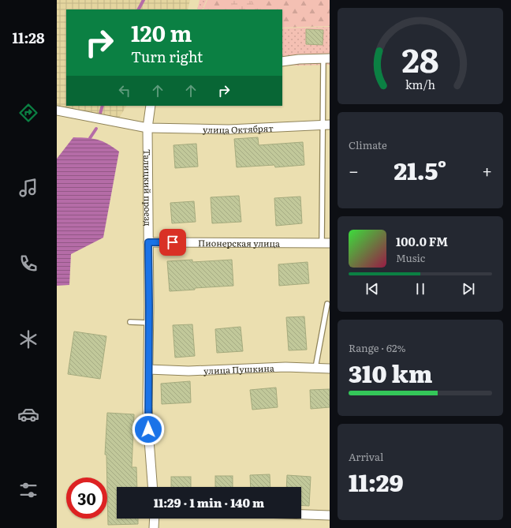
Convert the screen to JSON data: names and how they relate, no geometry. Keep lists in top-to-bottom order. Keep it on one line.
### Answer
{"streets":{"street":["улица Октябрят","Талицкий проезд","Пионерская улица","улица Пушкина"]},"crossings":[["улица Октябрят","Талицкий проезд"],["Талицкий проезд","Пионерская улица"],["Талицкий проезд","улица Пушкина"]],"page":{"tabs":"11:28","turn":["120 m","Turn right"],"tile":["Climate",["Range · 62%","310 km"],["Arrival","11:29"]],"heat":["−","21.5°","+"],"song":["100.0 FM","Music"],"limit":"30","trip":"11:29 · 1 min · 140 m","gauge":["28","km/h"]}}
